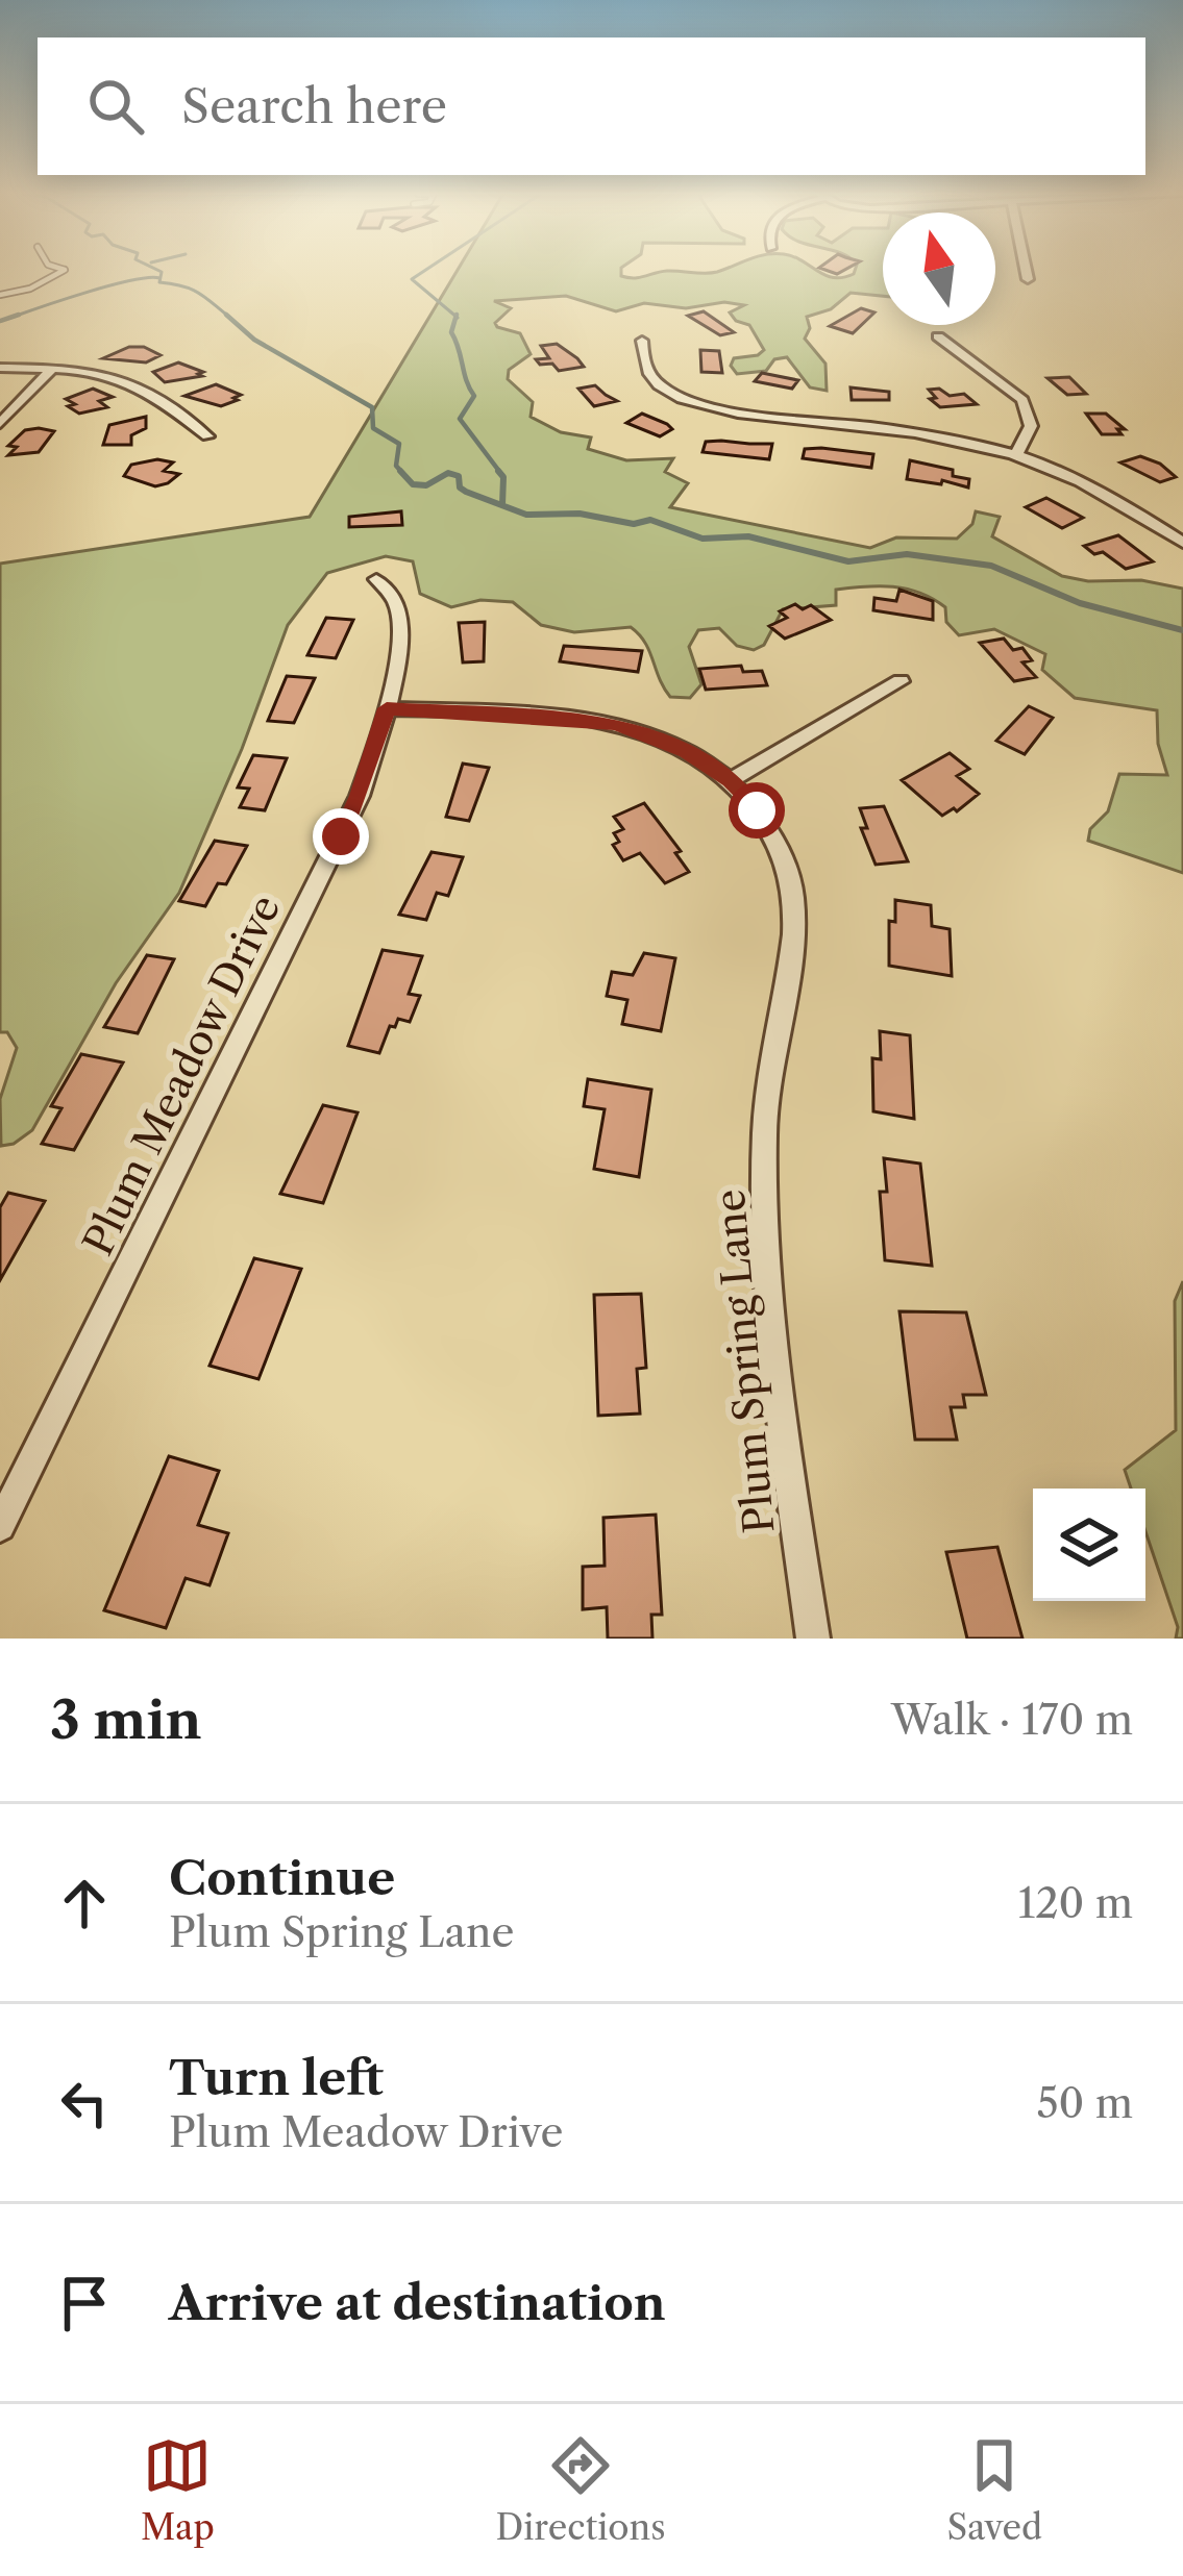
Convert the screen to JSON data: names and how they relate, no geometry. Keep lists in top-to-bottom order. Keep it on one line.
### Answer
{"streets":{"street":["Plum Meadow Drive","Plum Spring Lane"]},"crossings":[["Plum Meadow Drive","Plum Spring Lane"]],"north":"top","page":{"search":"Search here","heading":["3 min","Walk · 170 m"],"list":[["Continue","Plum Spring Lane","120 m"],["Turn left","Plum Meadow Drive","50 m"],"Arrive at destination"],"nav":["Map","Directions","Saved"]}}
